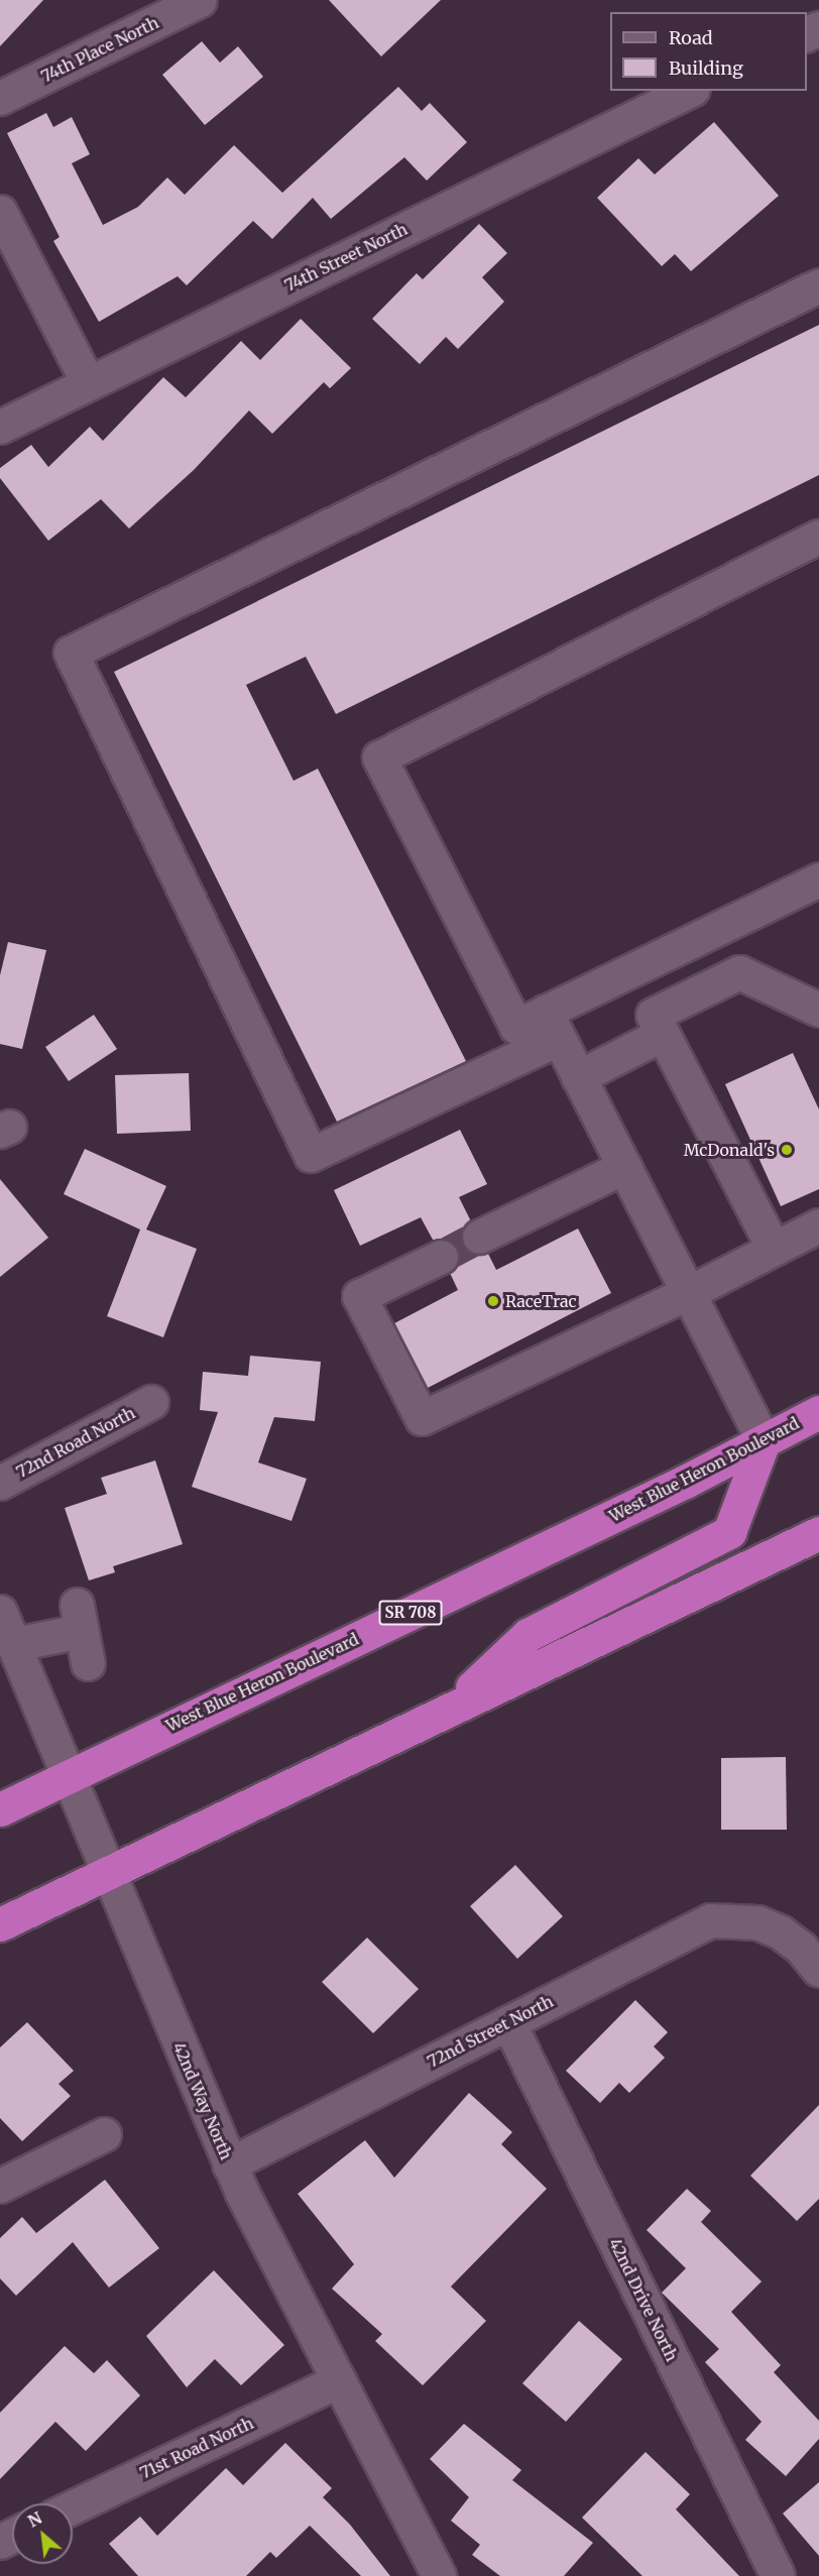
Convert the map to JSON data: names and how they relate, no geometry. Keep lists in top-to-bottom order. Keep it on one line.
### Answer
{"streets":{"highway":["West Blue Heron Boulevard","SR 708"],"street":["74th Place North","74th Street North","72nd Road North","72nd Street North","42nd Way North","42nd Drive North","71st Road North"]},"crossings":[["West Blue Heron Boulevard","42nd Way North"],["72nd Street North","42nd Way North"],["72nd Street North","42nd Drive North"],["42nd Way North","71st Road North"]],"places":["McDonald's","RaceTrac"],"legend":["Road","Building"],"north":"top left"}
